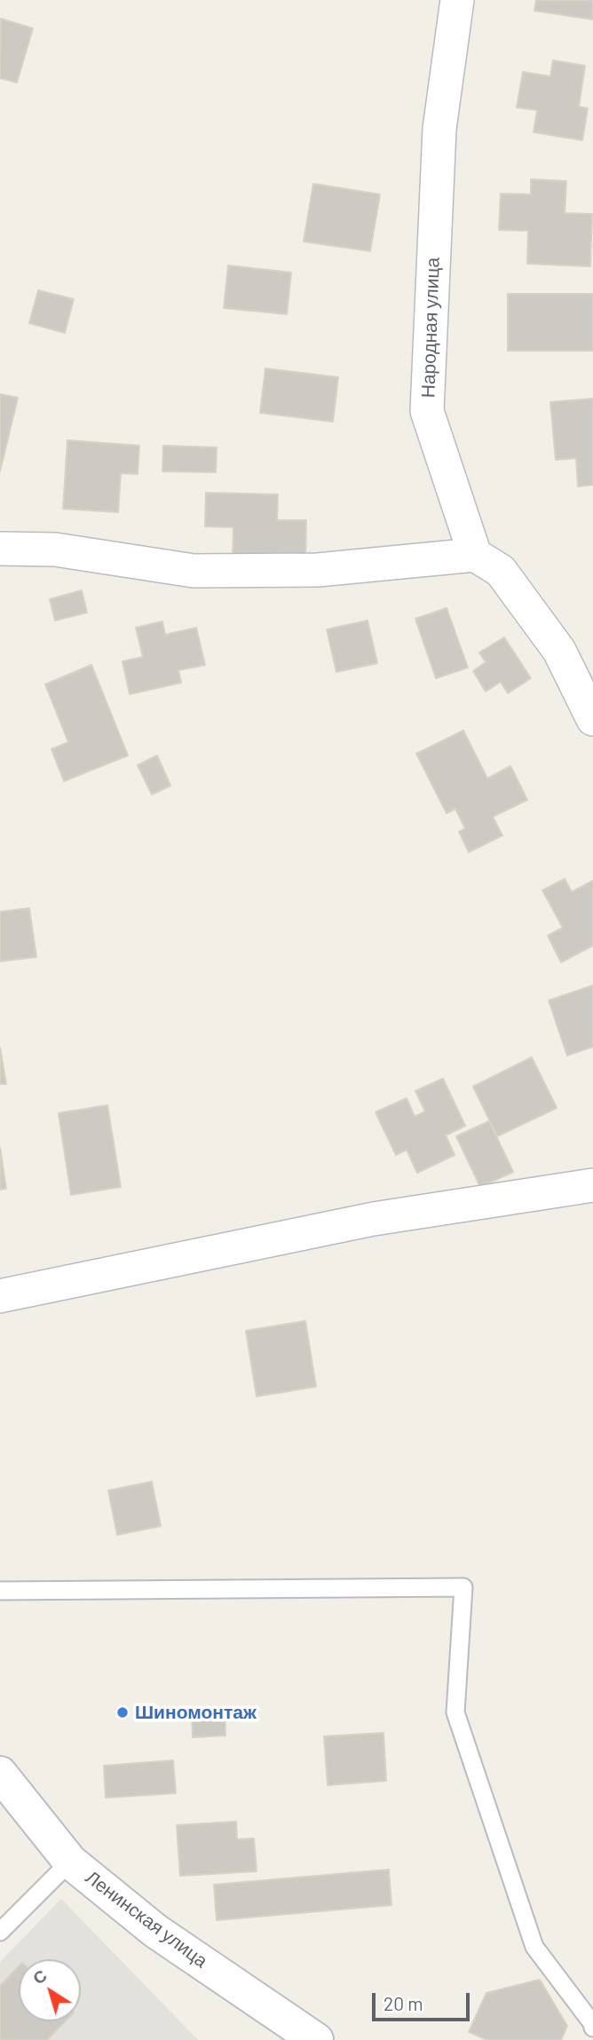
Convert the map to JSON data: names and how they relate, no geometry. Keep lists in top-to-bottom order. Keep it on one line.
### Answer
{"streets":{"street":["Народная улица","Ленинская улица"]},"places":["Шиномонтаж"],"scale_bar":"20 m","north":"top left"}
